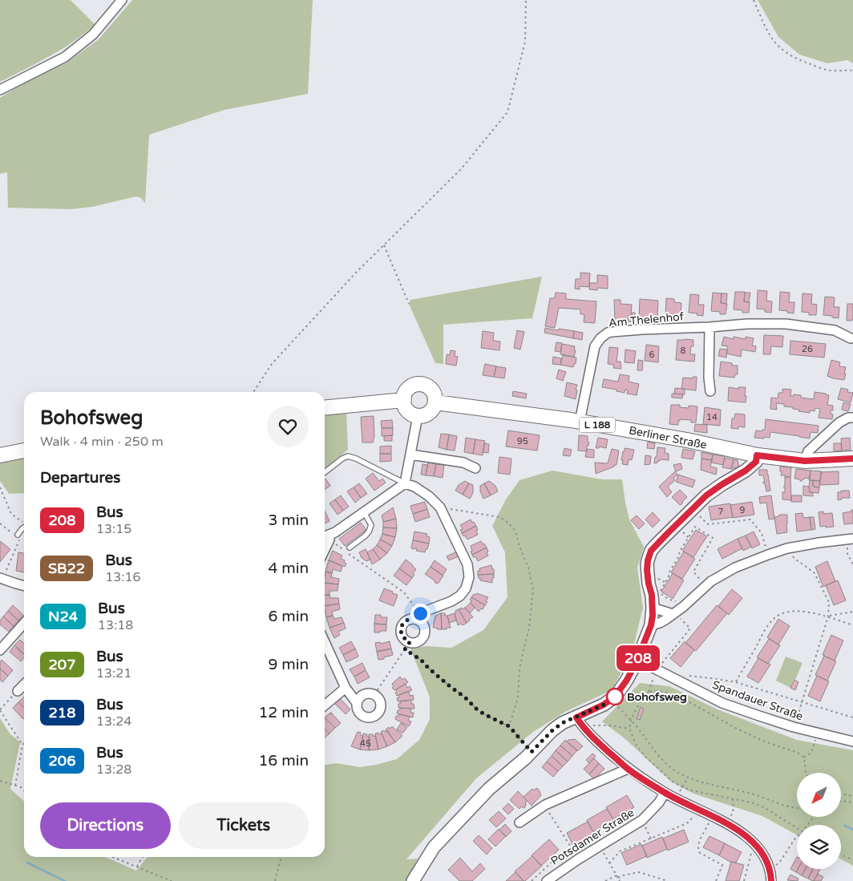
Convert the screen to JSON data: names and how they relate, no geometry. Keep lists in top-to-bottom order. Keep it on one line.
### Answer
{"streets":{"main road":["L 188","Berliner Straße"],"street":["Am Thelenhof","Spandauer Straße","Potsdamer Straße"]},"crossings":[["Am Thelenhof","Berliner Straße"]],"places":["Bohofsweg"],"lines":["bus line 208"],"house_numbers":["26","8","6","14","95","9","7","45"],"north":"bottom left","page":{"on_map":"208","heading":[["Bohofsweg","Walk · 4 min · 250 m"],"Departures"],"list":[{"mark":"208","name":"Bus","note":"13:15","value":"3 min"},{"mark":"SB22","name":"Bus","note":"13:16","value":"4 min"},{"mark":"N24","name":"Bus","note":"13:18","value":"6 min"},{"mark":"207","name":"Bus","note":"13:21","value":"9 min"},{"mark":"218","name":"Bus","note":"13:24","value":"12 min"},{"mark":"206","name":"Bus","note":"13:28","value":"16 min"}],"buttons":["Directions","Tickets"]}}
